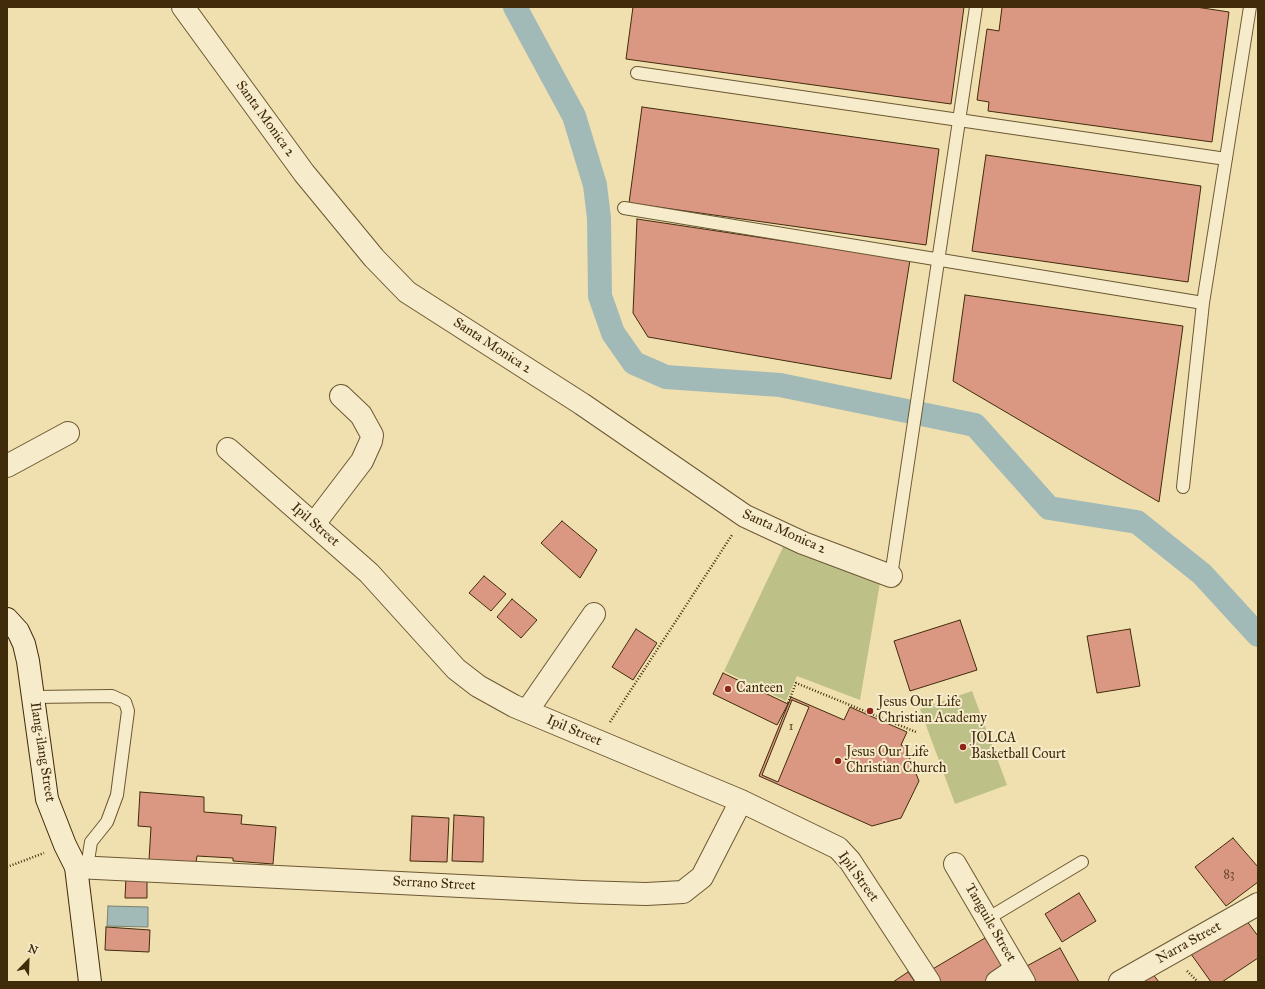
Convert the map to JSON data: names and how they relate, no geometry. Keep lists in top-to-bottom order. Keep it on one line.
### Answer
{"streets":{"street":["Santa Monica 2","Ipil Street","Ilang-ilang Street","Serrano Street","Tanguile Street","Narra Street"]},"crossings":[["Ipil Street","Serrano Street"],["Ilang-ilang Street","Serrano Street"]],"places":["Canteen","Jesus Our Life Christian Academy","JOLCA Basketball Court","Jesus Our Life Christian Church"],"house_numbers":["1","83"],"north":"top right"}
